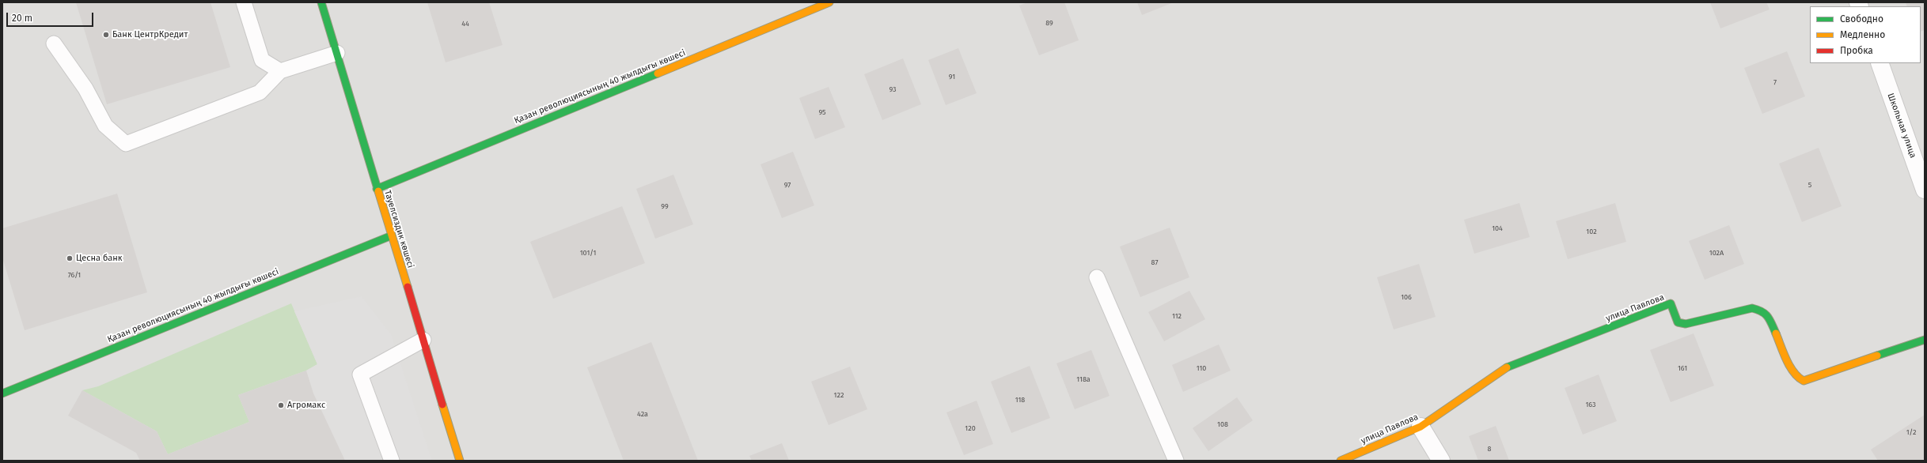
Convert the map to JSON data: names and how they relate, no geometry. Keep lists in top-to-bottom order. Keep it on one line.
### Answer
{"streets":{"street":["Қазан революциясының 40 жылдығы көшесі","Школьная улица","Тауелсиздик көшесі","улица Павлова"]},"crossings":[["Қазан революциясының 40 жылдығы көшесі","Тауелсиздик көшесі"]],"places":["Банк ЦентрКредит","Цесна банк","Агромакс"],"house_numbers":["89","44","91","7","93","95","97","5","99","104","102","101/1","102А","87","76/1","106","112","110","161","118а","122","118","163","42а","108","120","1/2","8"],"legend":["Свободно","Медленно","Пробка"],"scale_bar":"20 m"}
